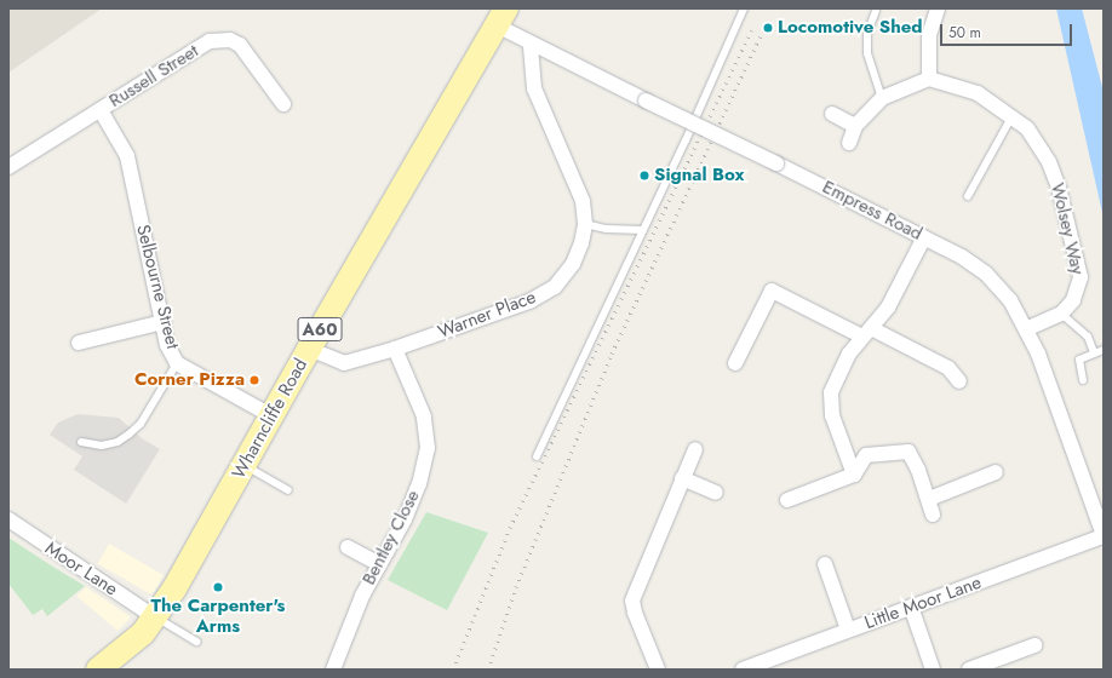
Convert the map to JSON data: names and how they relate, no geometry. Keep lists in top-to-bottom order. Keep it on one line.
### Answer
{"streets":{"main road":["A60","Wharncliffe Road"],"street":["Russell Street","Empress Road","Wolsey Way","Selbourne Street","Warner Place","Bentley Close","Moor Lane","Little Moor Lane"]},"crossings":[["Russell Street","Selbourne Street"],["Empress Road","Wolsey Way"],["Empress Road","Warner Place"],["Empress Road","Wharncliffe Road"],["Empress Road","Little Moor Lane"],["Selbourne Street","Wharncliffe Road"],["Warner Place","Wharncliffe Road"],["Warner Place","Bentley Close"],["A60","Wharncliffe Road"],["A60","Moor Lane"],["Wharncliffe Road","Moor Lane"]],"places":["Locomotive Shed","Signal Box","Corner Pizza","The Carpenter's Arms"],"scale_bar":"50 m"}
